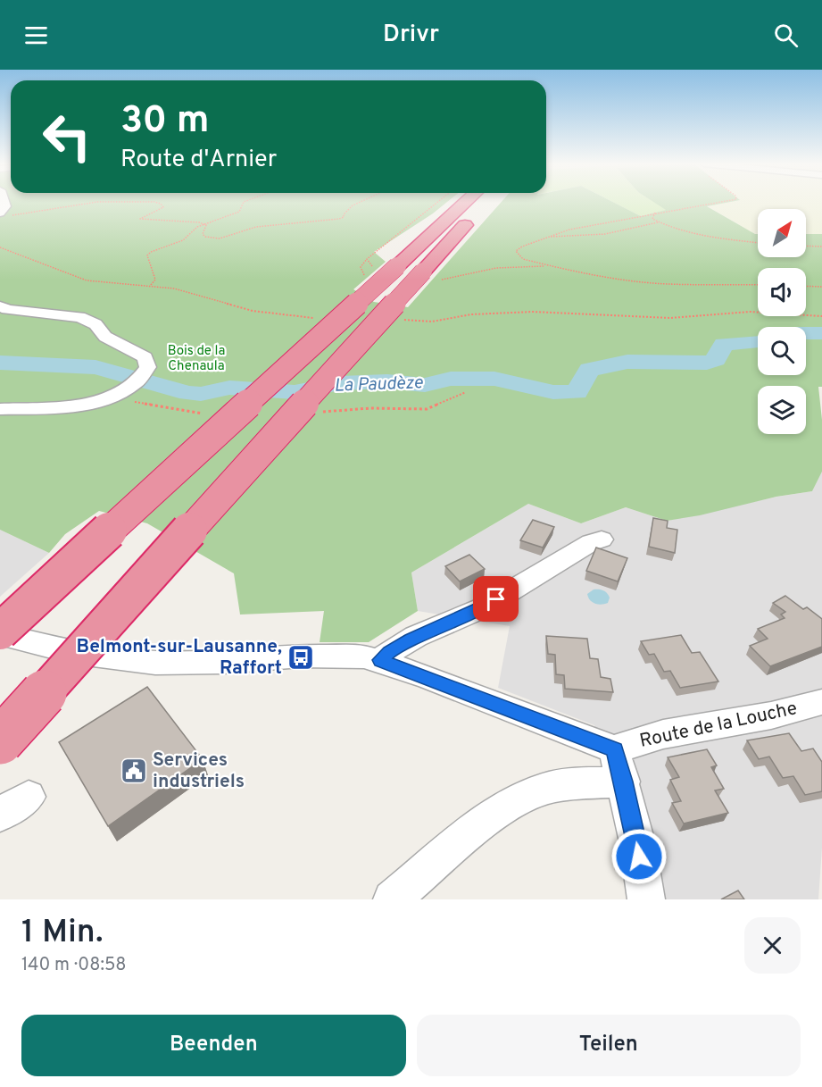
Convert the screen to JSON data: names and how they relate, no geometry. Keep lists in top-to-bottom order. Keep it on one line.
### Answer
{"streets":{"street":["Route de la Louche"]},"water":["La Paudèze"],"parks":["Bois de la Chenaula"],"places":{"bus stop":["Belmont-sur-Lausanne, Raffort"],"public building":["Services industriels"]},"north":"top right","page":{"header":"Drivr","turn":["30 m","Route d'Arnier"],"heading":["1 Min.","140 m · 08:58"],"buttons":["Beenden","Teilen"]}}
